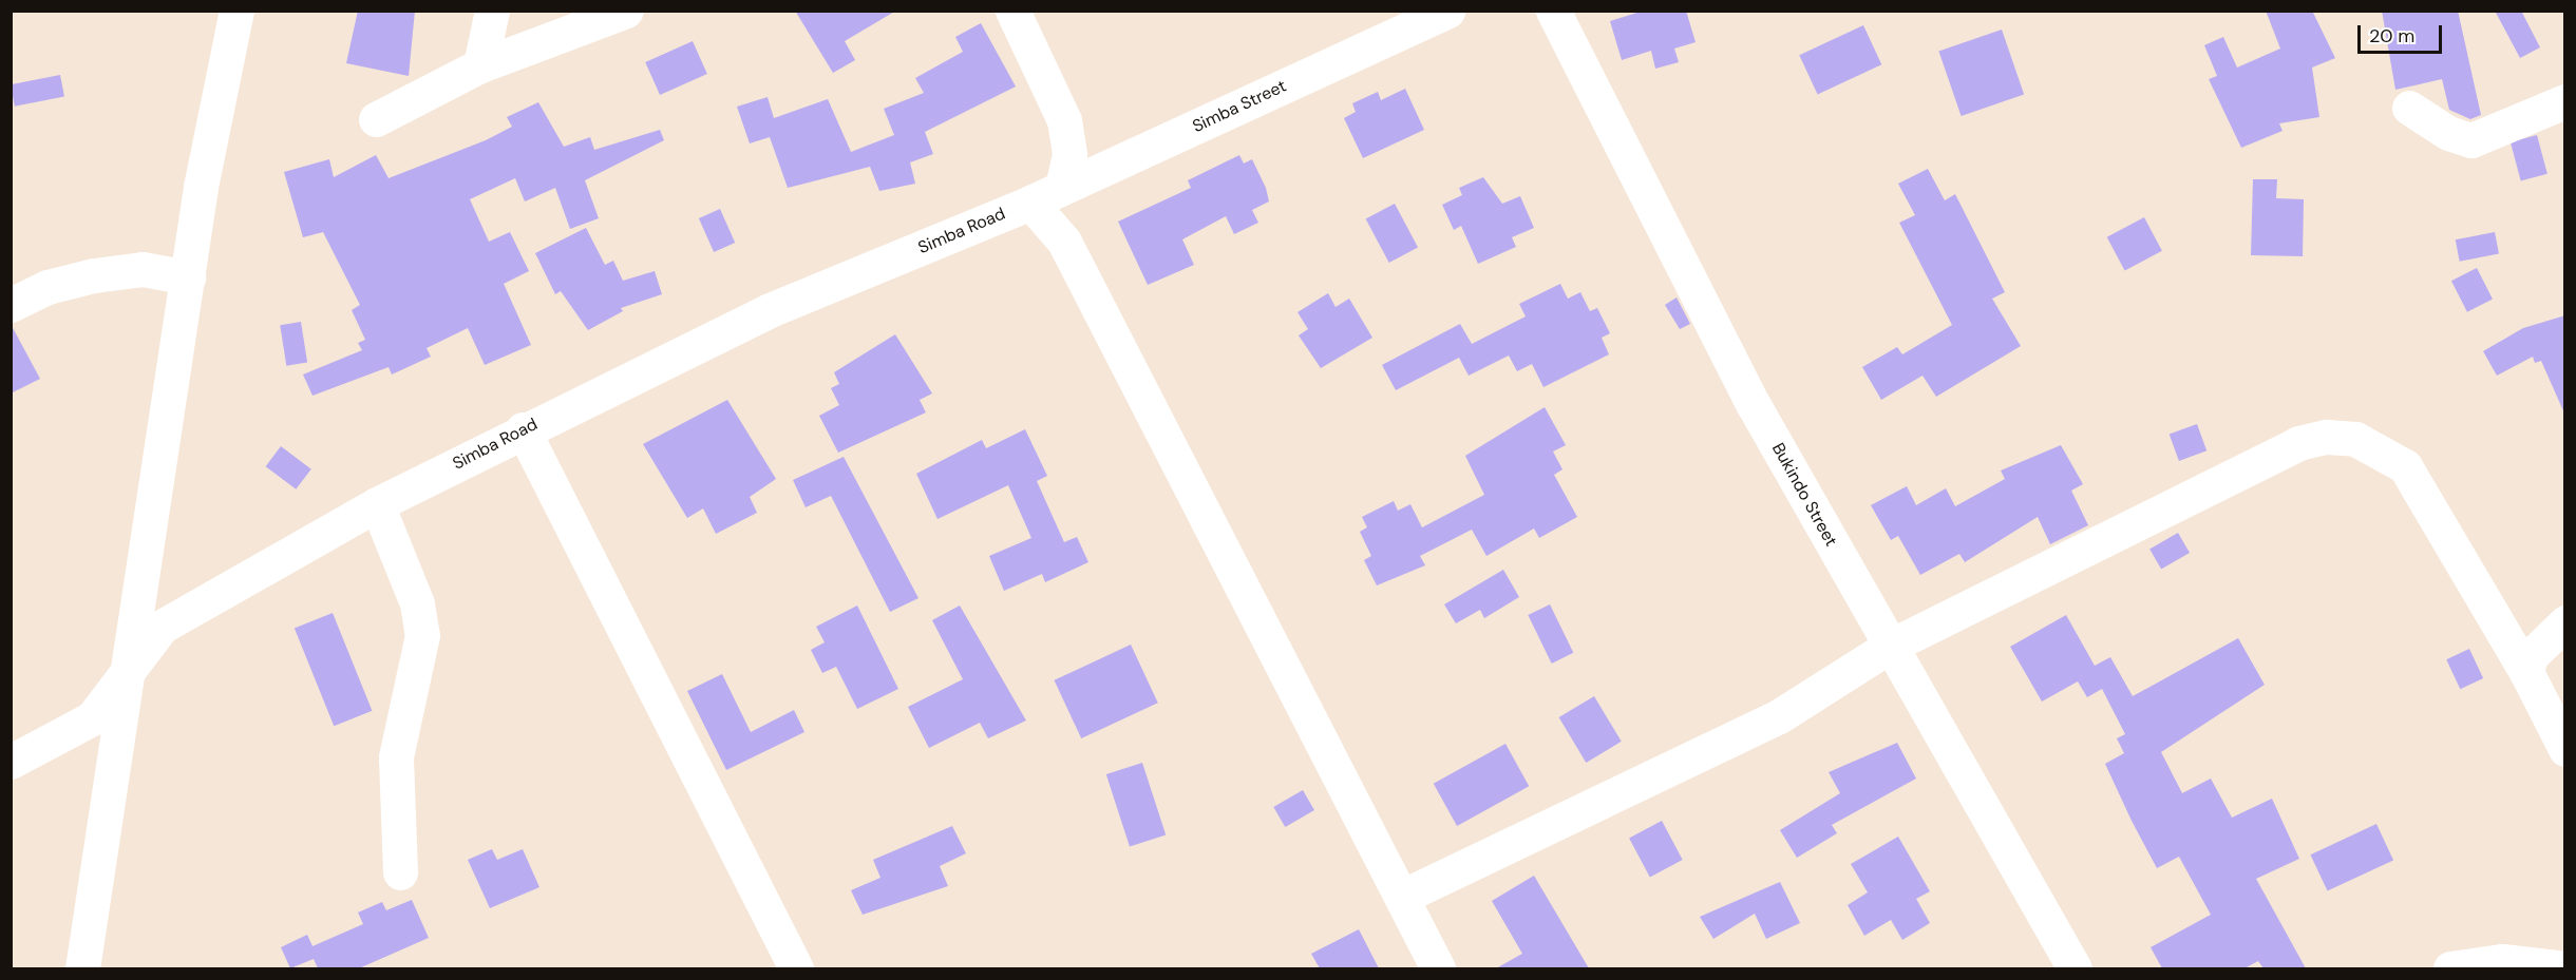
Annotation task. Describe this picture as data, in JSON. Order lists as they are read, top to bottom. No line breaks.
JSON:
{"streets":{"street":["Simba Street","Simba Road","Bukindo Street"]},"crossings":[["Simba Street","Simba Road"]],"scale_bar":"20 m"}
